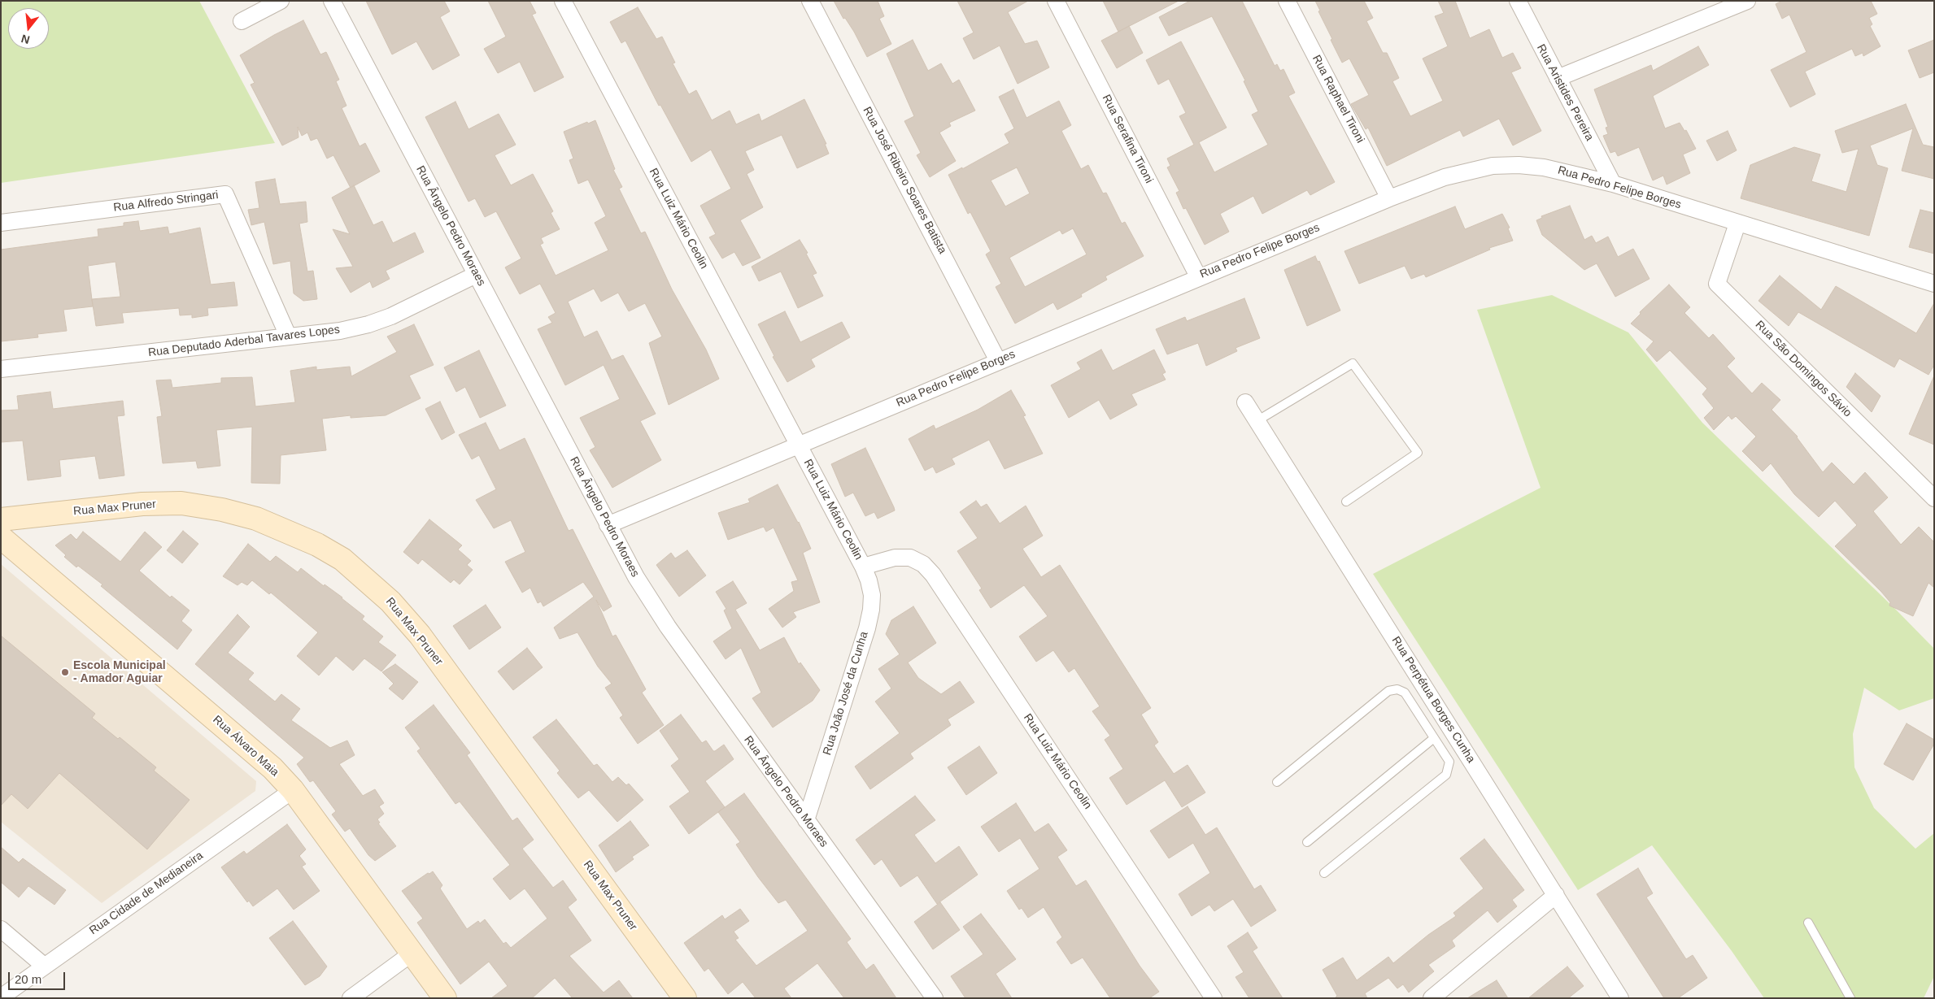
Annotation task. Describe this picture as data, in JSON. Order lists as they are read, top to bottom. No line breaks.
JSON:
{"streets":{"street":["Rua Aristides Pereira","Rua Raphael Tironi","Rua Serafina Tironi","Rua José Ribeiro Soares Batista","Rua Pedro Felipe Borges","Rua Alfredo Stringari","Rua Luiz Mário Ceolin","Rua Ângelo Pedro Moraes","Rua Deputado Aderbal Tavares Lopes","Rua São Domingos Sávio","Rua Max Pruner","Rua João José da Cunha","Rua Perpétua Borges Cunha","Rua Álvaro Maia","Rua Cidade de Medianeira"]},"crossings":[["Rua Aristides Pereira","Rua Pedro Felipe Borges"],["Rua Raphael Tironi","Rua Pedro Felipe Borges"],["Rua Serafina Tironi","Rua Pedro Felipe Borges"],["Rua José Ribeiro Soares Batista","Rua Pedro Felipe Borges"],["Rua Pedro Felipe Borges","Rua Luiz Mário Ceolin"],["Rua Pedro Felipe Borges","Rua Ângelo Pedro Moraes"],["Rua Pedro Felipe Borges","Rua São Domingos Sávio"],["Rua Alfredo Stringari","Rua Deputado Aderbal Tavares Lopes"],["Rua Luiz Mário Ceolin","Rua João José da Cunha"],["Rua Ângelo Pedro Moraes","Rua Deputado Aderbal Tavares Lopes"],["Rua Ângelo Pedro Moraes","Rua João José da Cunha"],["Rua Álvaro Maia","Rua Cidade de Medianeira"]],"places":["Escola Municipal - Amador Aguiar"],"scale_bar":"20 m","north":"bottom"}
